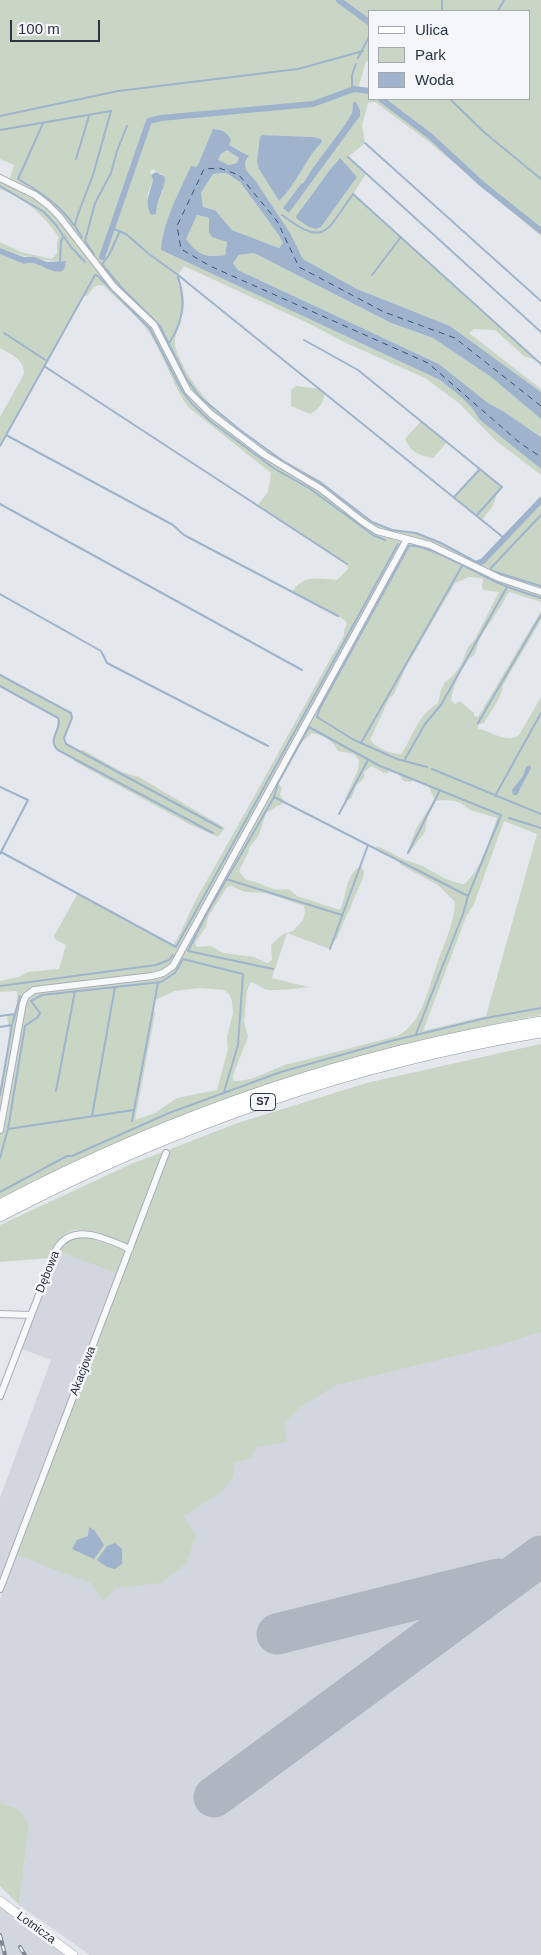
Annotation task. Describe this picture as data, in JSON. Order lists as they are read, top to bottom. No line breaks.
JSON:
{"streets":{"highway":["S7"],"street":["Dębowa","Akacjowa","Lotnicza"]},"crossings":[["Dębowa","Akacjowa"]],"legend":["Ulica","Park","Woda"],"scale_bar":"100 m"}
